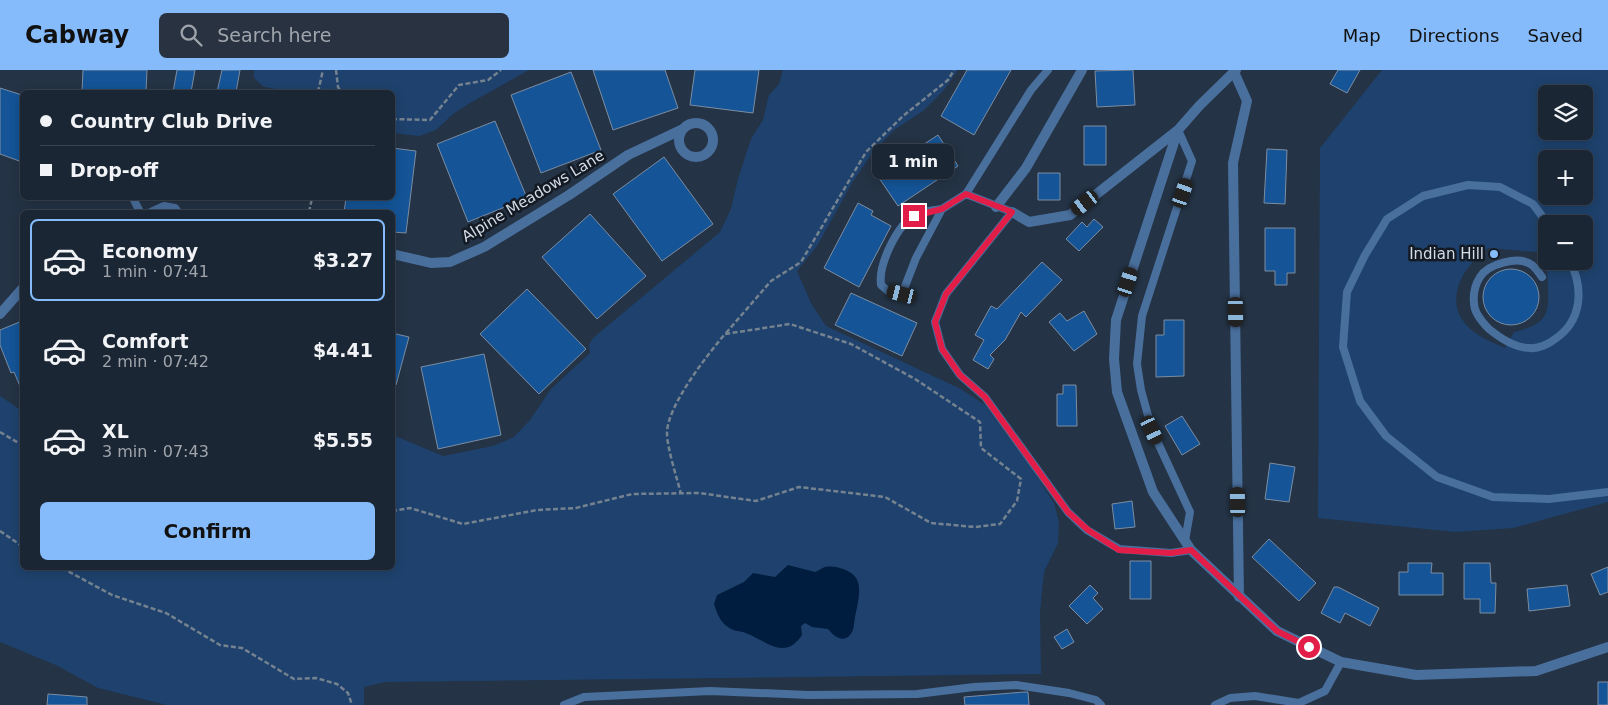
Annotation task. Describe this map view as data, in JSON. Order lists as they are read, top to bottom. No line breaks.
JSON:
{"streets":{"street":["Alpine Meadows Lane"]},"places":["Indian Hill"],"page":{"header":"Cabway","search":"Search here","nav":["Map","Directions","Saved"],"map_buttons":["+","−"],"banner":["Country Club Drive","Drop-off"],"bubble":"1 min","list":[{"name":"Economy","note":"1 min · 07:41","value":"$3.27"},{"name":"Comfort","note":"2 min · 07:42","value":"$4.41"},{"name":"XL","note":"3 min · 07:43","value":"$5.55"}],"buttons":"Confirm"}}
